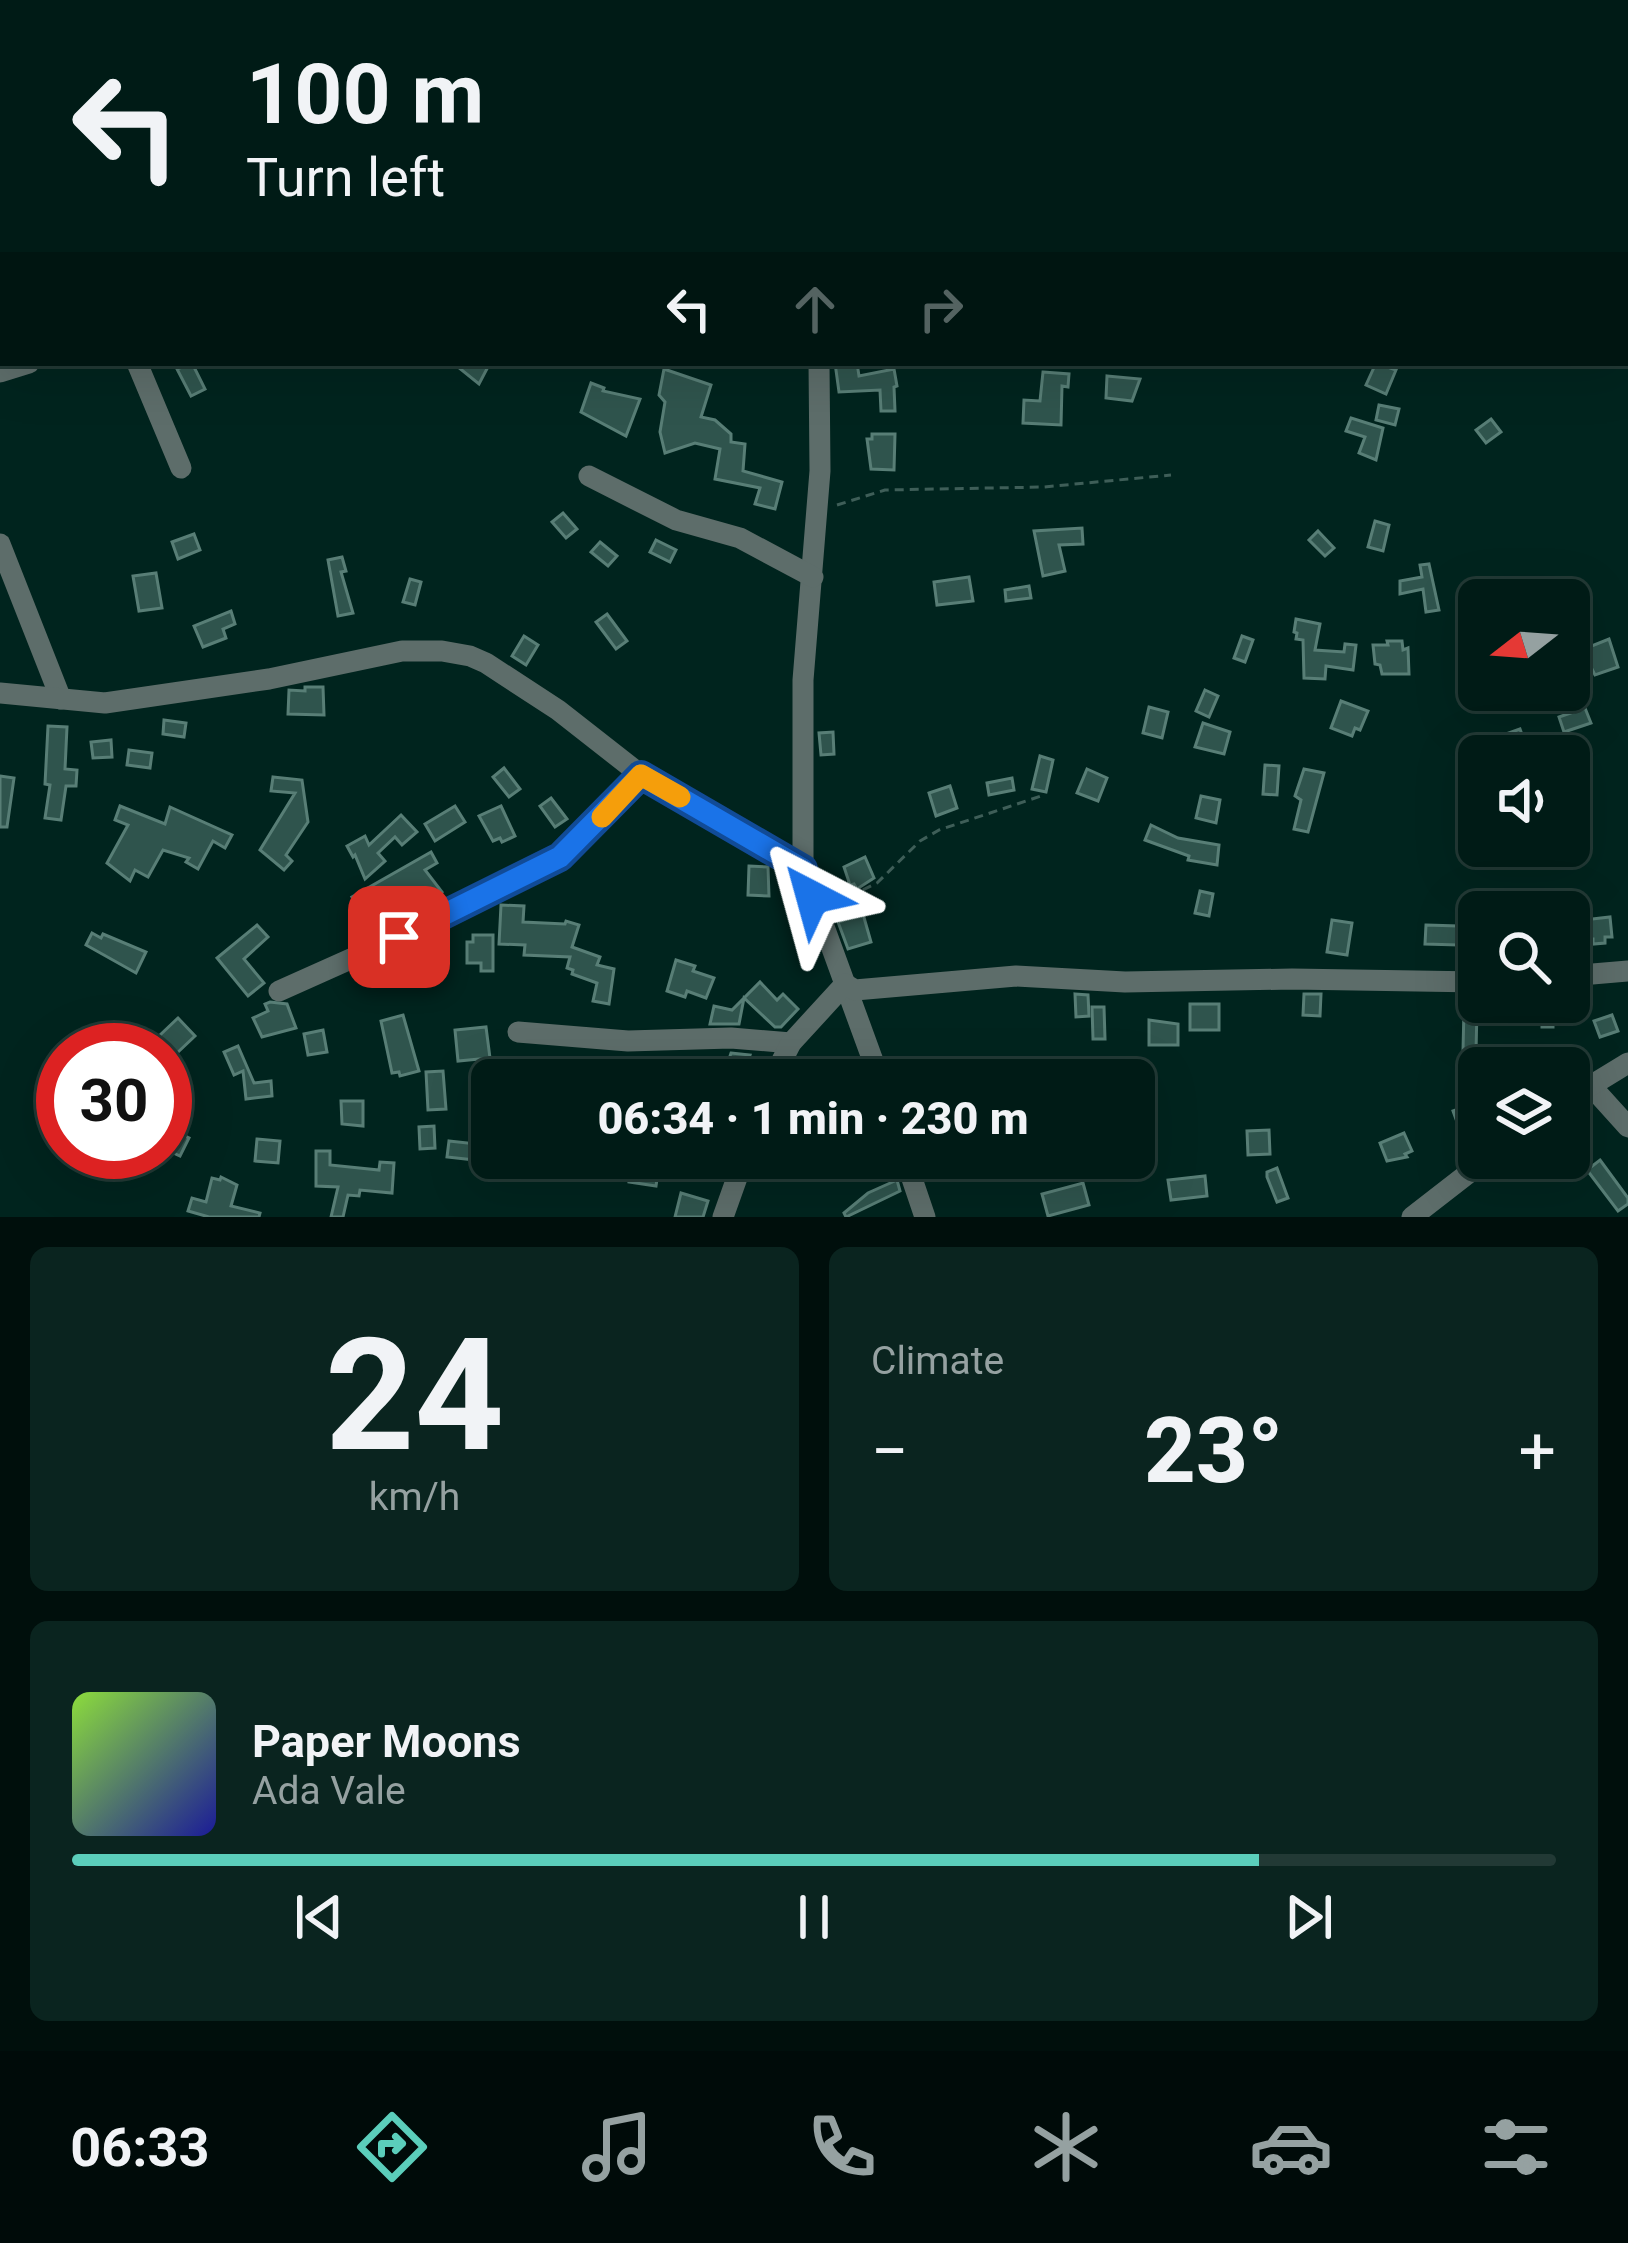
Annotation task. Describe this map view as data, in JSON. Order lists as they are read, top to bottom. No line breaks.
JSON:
{"north":"left","page":{"turn":["100 m","Turn left"],"limit":"30","trip":"06:34 · 1 min · 230 m","tile":[["24","km/h"],"Climate"],"heat":["−","23°","+"],"song":["Paper Moons","Ada Vale"],"tabs":"06:33"}}
